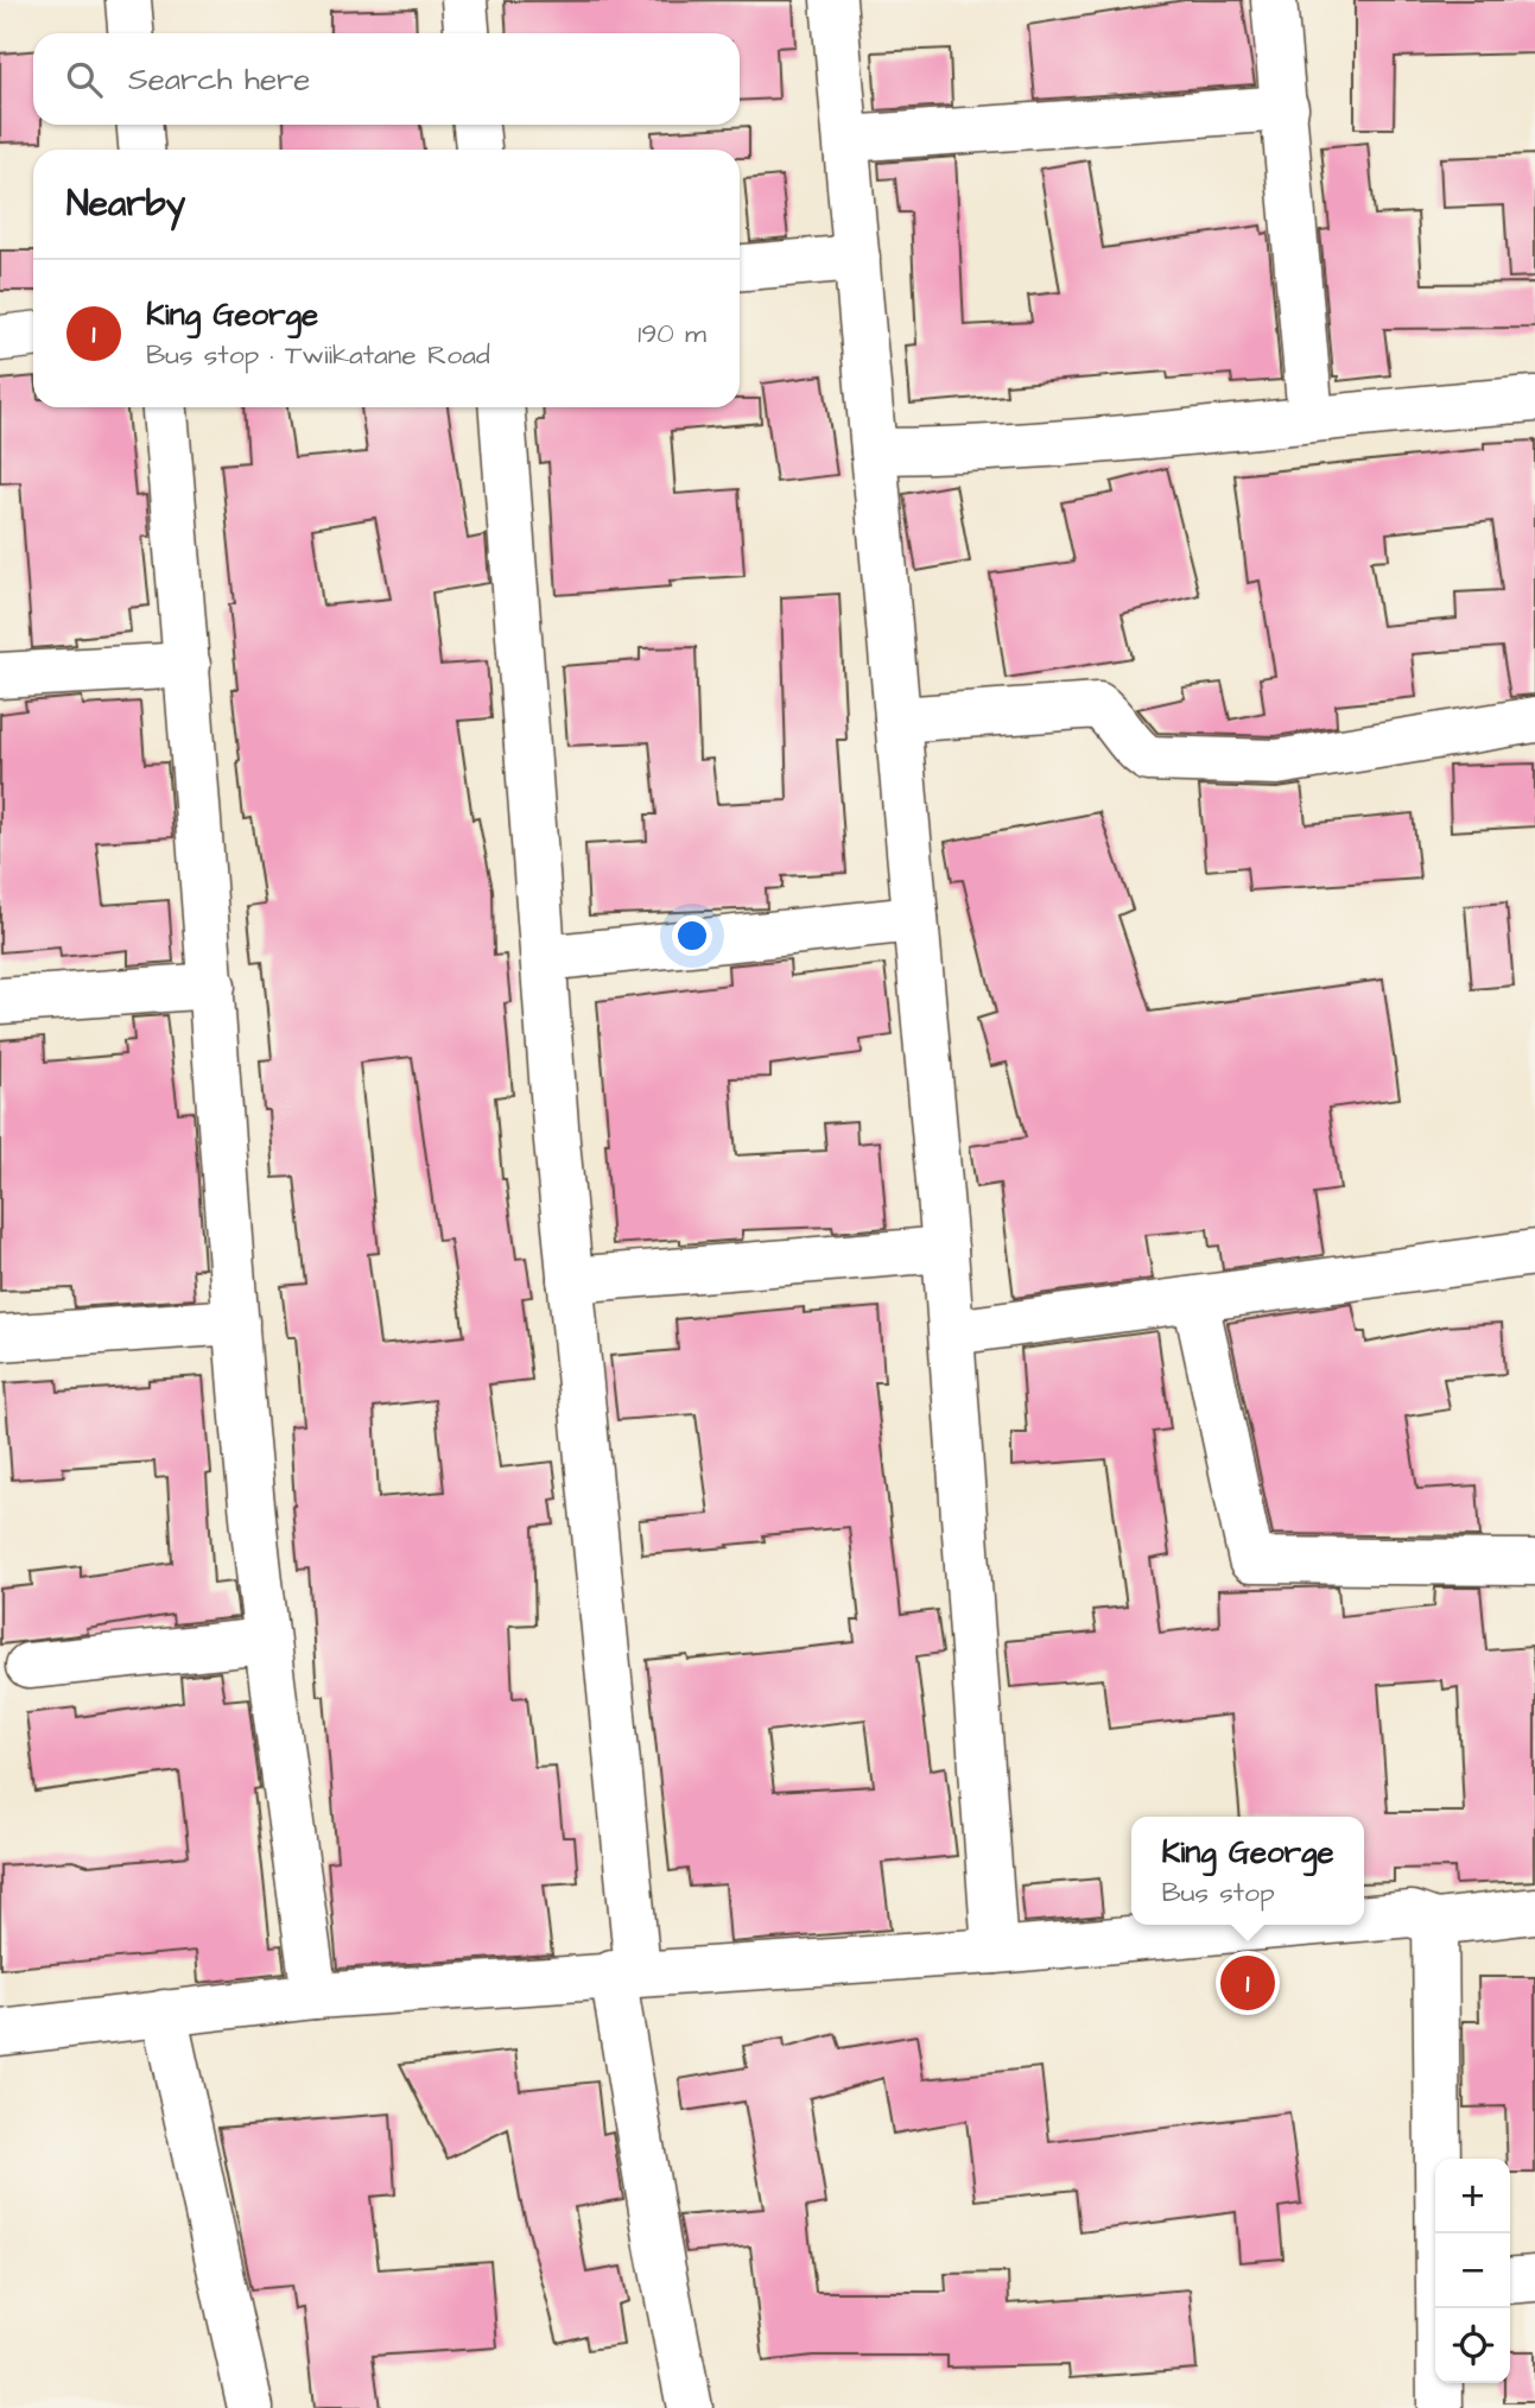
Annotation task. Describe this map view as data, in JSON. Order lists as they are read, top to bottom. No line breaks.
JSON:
{"page":{"search":"Search here","heading":"Nearby","list":[{"mark":"1","name":"King George","note":"Bus stop · Twiikatane Road","value":"190 m"}],"popup":["King George","Bus stop"],"pins":"1","map_buttons":["+","−"]}}
